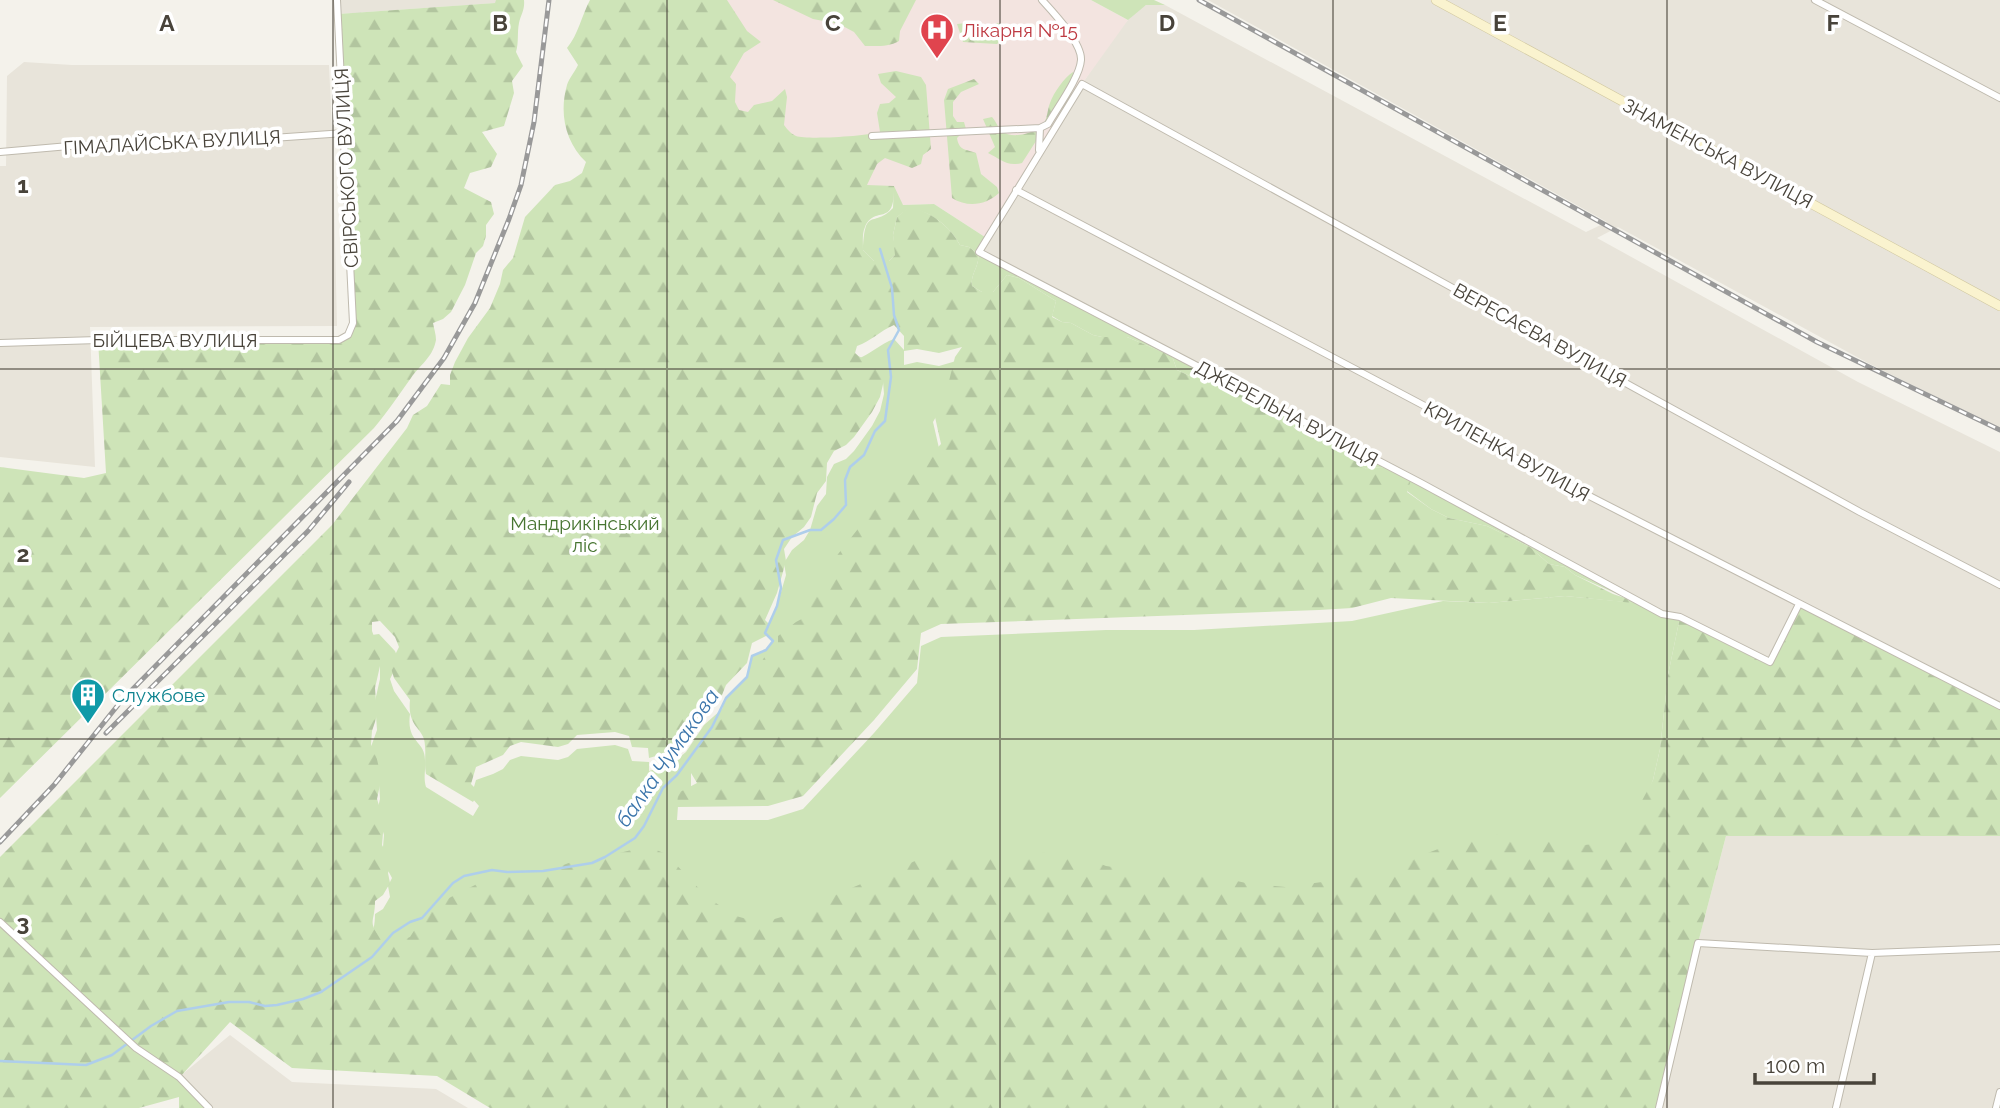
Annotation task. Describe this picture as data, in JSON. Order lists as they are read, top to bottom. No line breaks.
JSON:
{"streets":{"main road":["ЗНАМЕНСЬКА ВУЛИЦЯ"],"street":["ГІМАЛАЙСЬКА ВУЛИЦЯ","СВІРСЬКОГО ВУЛИЦЯ","ВЕРЕСАЄВА ВУЛИЦЯ","БІЙЦЕВА ВУЛИЦЯ","ДЖЕРЕЛЬНА ВУЛИЦЯ","КРИЛЕНКА ВУЛИЦЯ"]},"crossings":[["ГІМАЛАЙСЬКА ВУЛИЦЯ","СВІРСЬКОГО ВУЛИЦЯ"],["СВІРСЬКОГО ВУЛИЦЯ","БІЙЦЕВА ВУЛИЦЯ"],["ВЕРЕСАЄВА ВУЛИЦЯ","ДЖЕРЕЛЬНА ВУЛИЦЯ"],["ДЖЕРЕЛЬНА ВУЛИЦЯ","КРИЛЕНКА ВУЛИЦЯ"]],"water":["балка Чумакова"],"parks":["Мандрикінський ліс"],"places":{"hospital":["Лікарня №15"],"building":["Службове"]},"scale_bar":"100 m","grid":{"columns":["A","B","C","D","E","F"],"rows":["1","2","3"]}}
